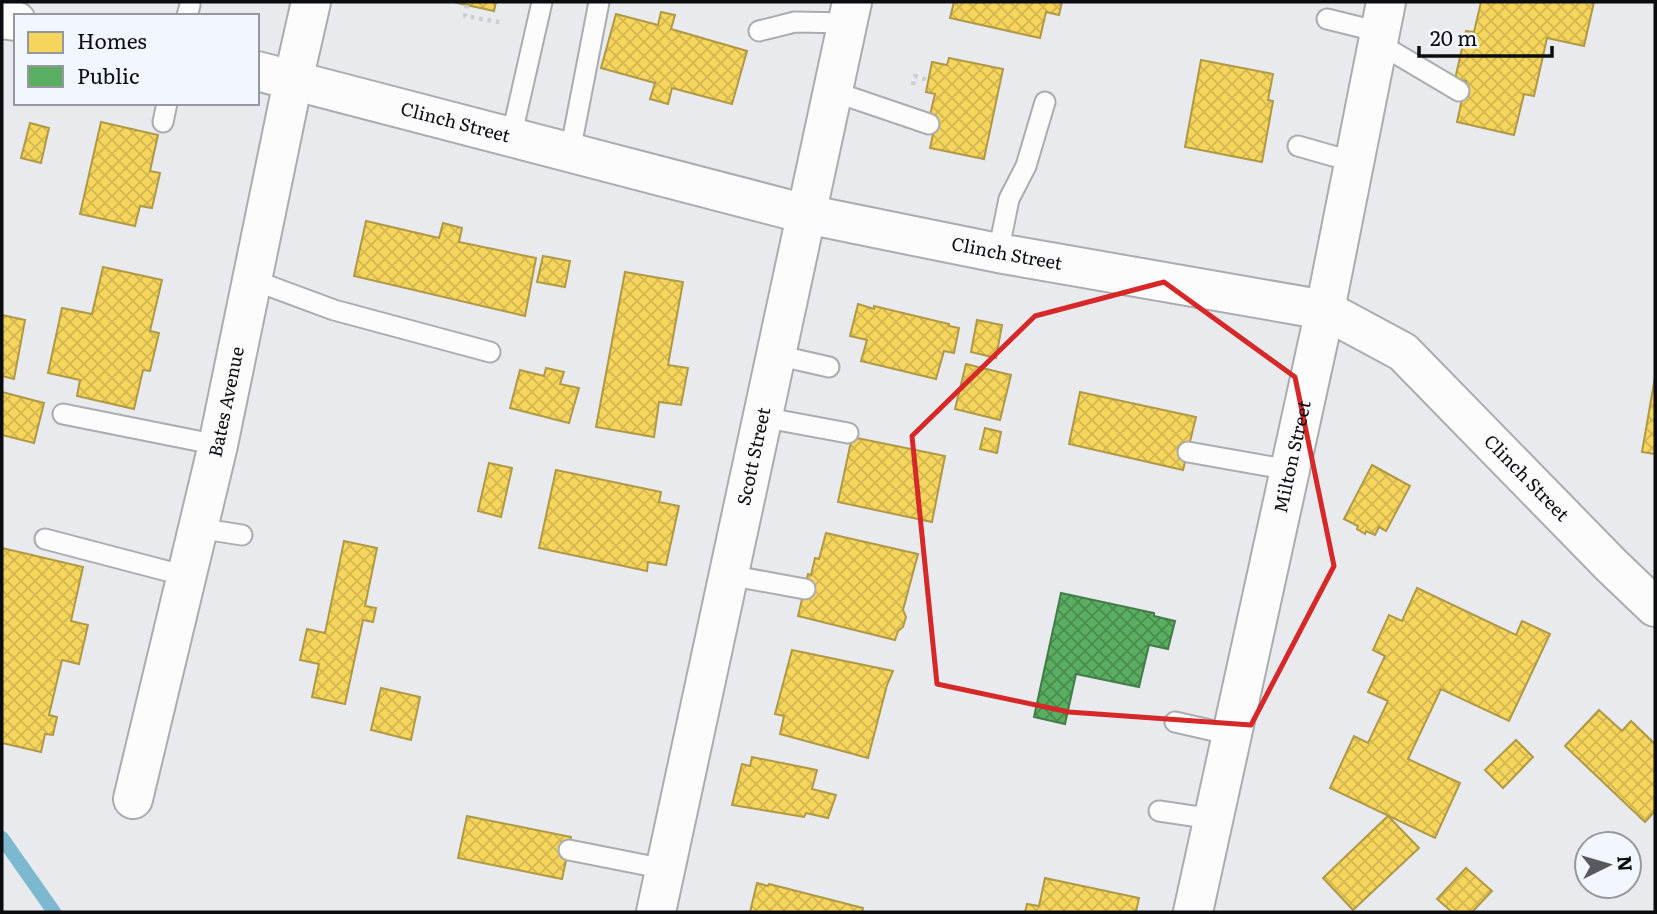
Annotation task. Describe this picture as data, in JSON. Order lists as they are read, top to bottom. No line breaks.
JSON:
{"streets":{"street":["Clinch Street","Bates Avenue","Scott Street","Milton Street"]},"crossings":[["Clinch Street","Bates Avenue"],["Clinch Street","Scott Street"],["Clinch Street","Milton Street"]],"legend":["Homes","Public"],"scale_bar":"20 m","north":"right"}
